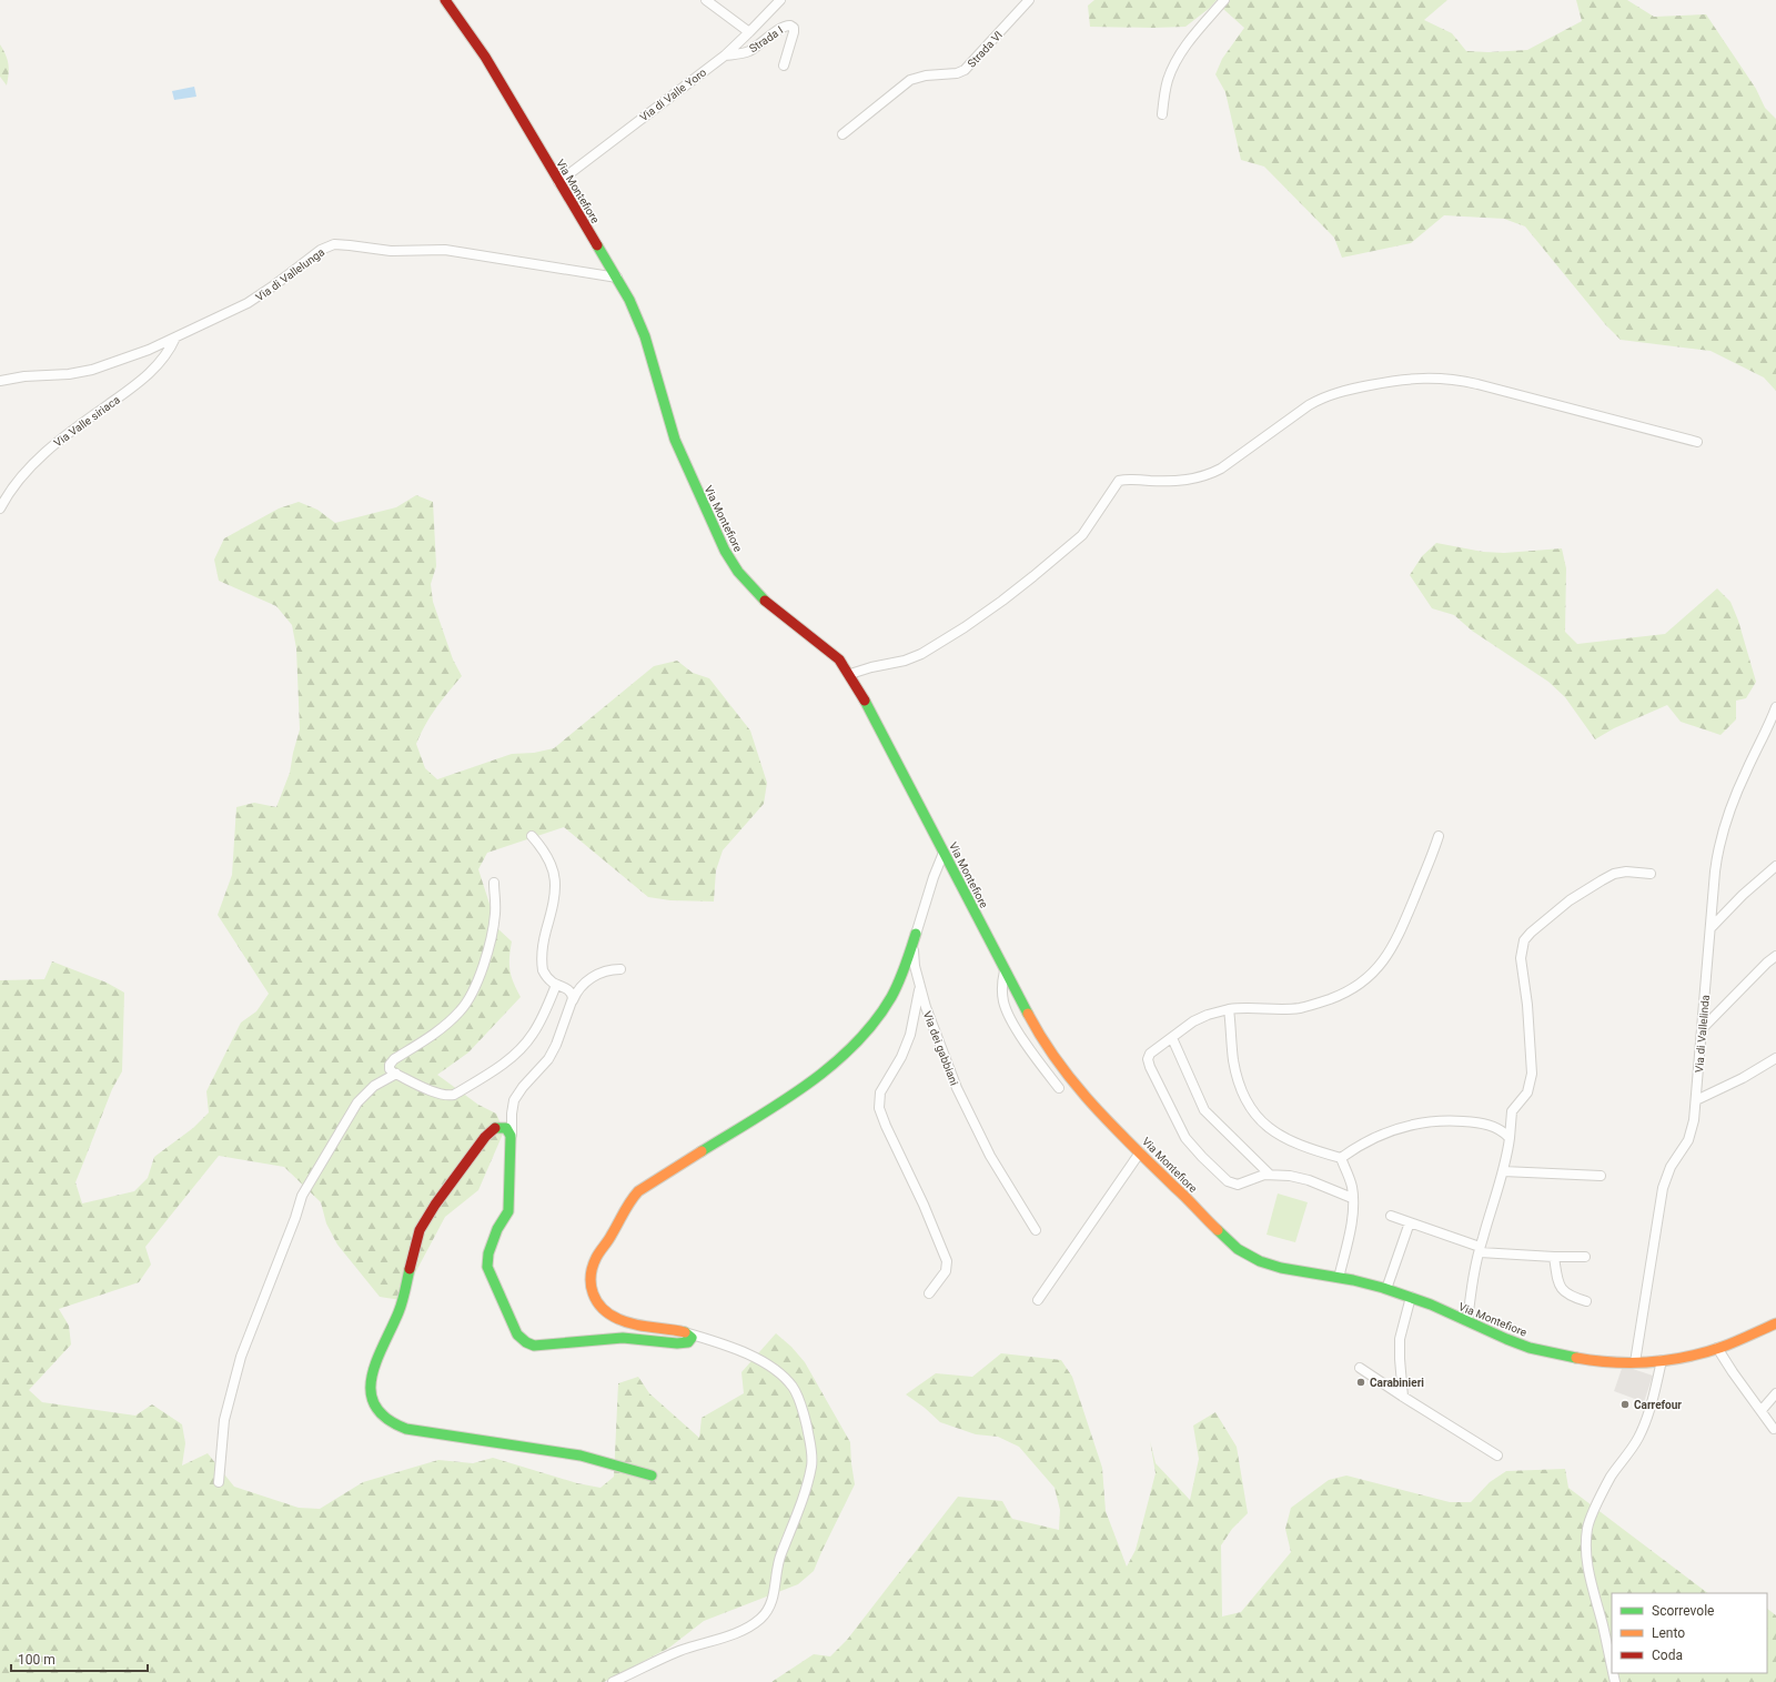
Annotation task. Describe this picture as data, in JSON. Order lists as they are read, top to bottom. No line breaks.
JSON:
{"streets":{"main road":["Via Montefiore"],"street":["Strada I","Strada VI","Via di Valle Yoro","Via di Vallelunga","Via Valle siriaca","Via di Vallelinda","Via dei gabbiani"]},"crossings":[["Strada I","Via di Valle Yoro"],["Via di Valle Yoro","Via Montefiore"],["Via Montefiore","Via di Vallelunga"],["Via Montefiore","Via di Vallelinda"],["Via Montefiore","Via dei gabbiani"],["Via di Vallelunga","Via Valle siriaca"]],"places":["Carabinieri","Carrefour"],"legend":["Scorrevole","Lento","Coda"],"scale_bar":"100 m"}
